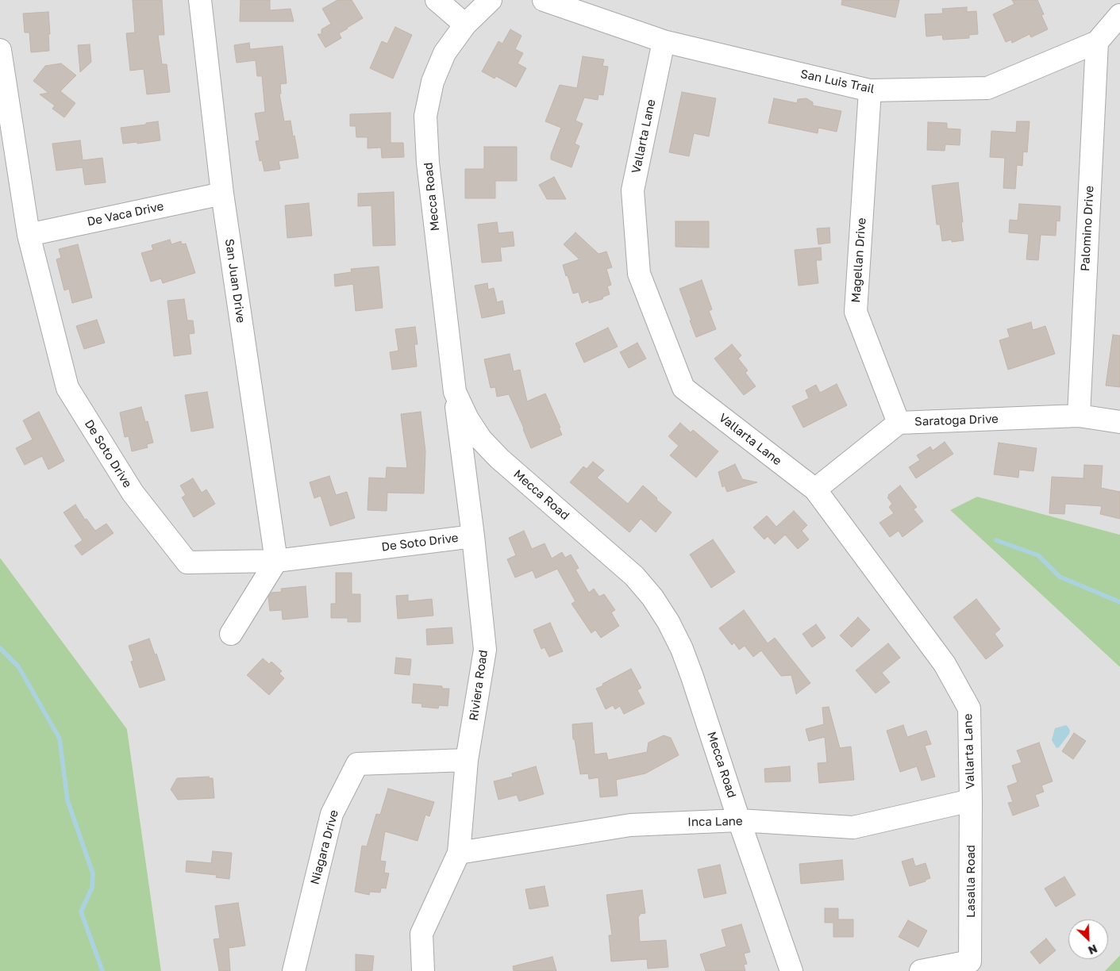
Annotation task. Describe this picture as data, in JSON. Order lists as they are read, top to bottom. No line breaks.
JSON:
{"streets":{"street":["San Luis Trail","Vallarta Lane","Mecca Road","De Vaca Drive","Palomino Drive","Magellan Drive","San Juan Drive","Saratoga Drive","De Soto Drive","Riviera Road","Inca Lane","Niagara Drive","Lasalla Road"]},"crossings":[["San Luis Trail","Vallarta Lane"],["San Luis Trail","Palomino Drive"],["San Luis Trail","Magellan Drive"],["Vallarta Lane","Saratoga Drive"],["Vallarta Lane","Inca Lane"],["Vallarta Lane","Lasalla Road"],["Mecca Road","Riviera Road"],["Mecca Road","Inca Lane"],["De Vaca Drive","San Juan Drive"],["De Vaca Drive","De Soto Drive"],["Palomino Drive","Saratoga Drive"],["Magellan Drive","Saratoga Drive"],["San Juan Drive","De Soto Drive"],["De Soto Drive","Riviera Road"],["Riviera Road","Inca Lane"],["Riviera Road","Niagara Drive"],["Inca Lane","Lasalla Road"]],"north":"bottom right"}
